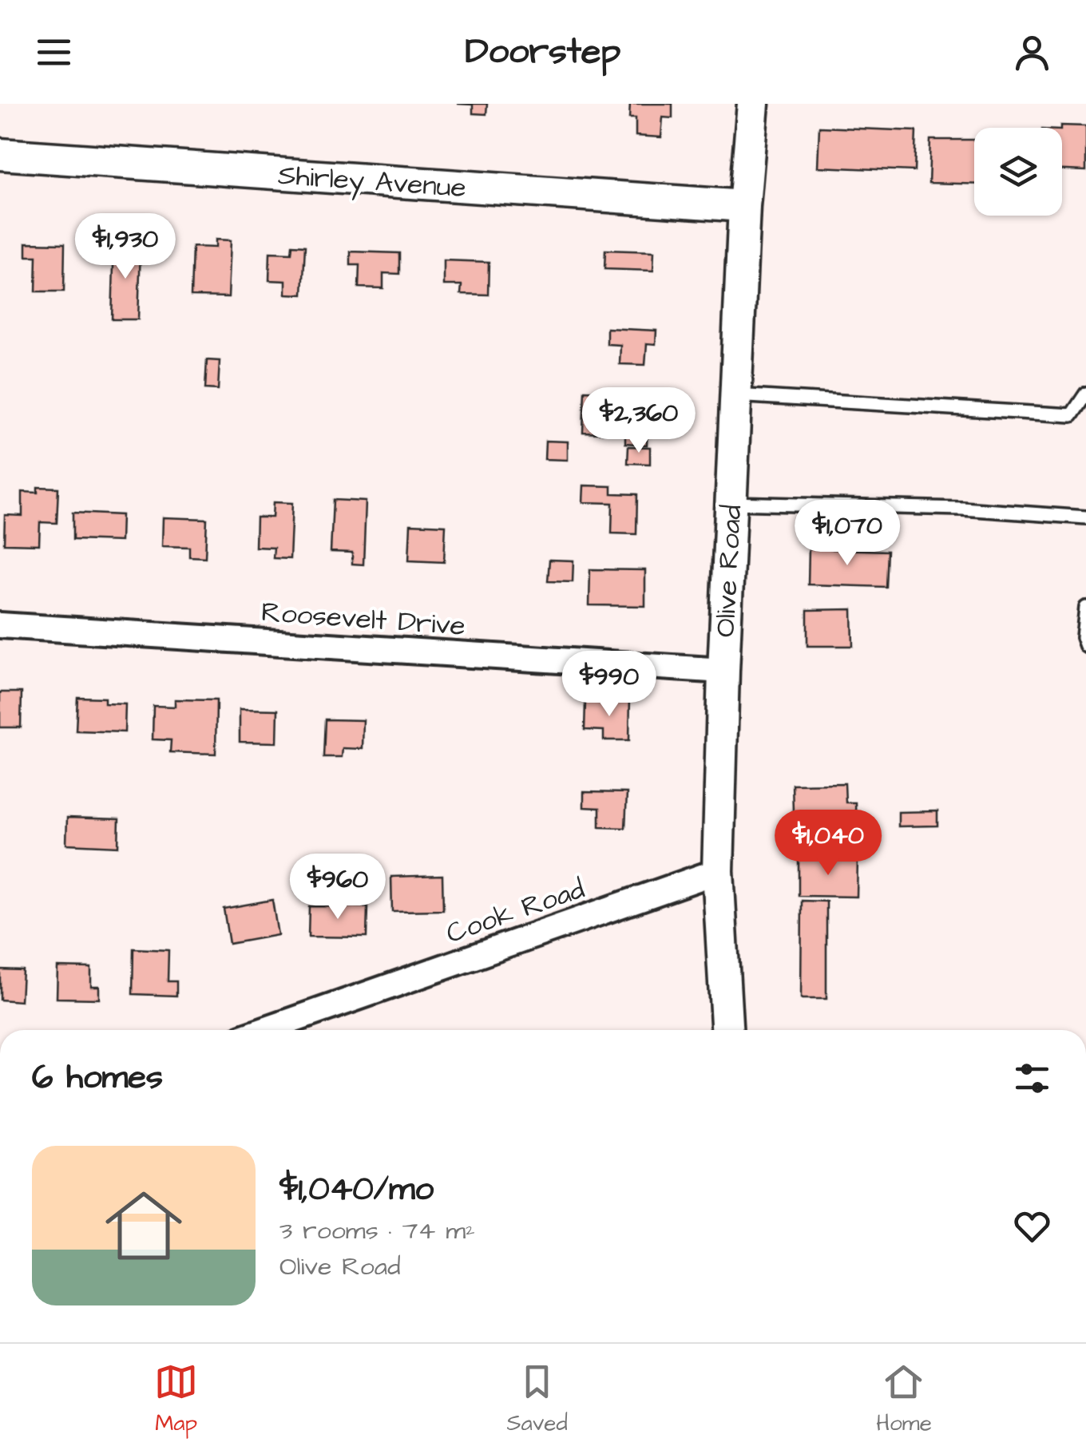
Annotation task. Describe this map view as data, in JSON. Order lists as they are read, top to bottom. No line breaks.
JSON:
{"streets":{"street":["Shirley Avenue","Olive Road","Roosevelt Drive","Cook Road"]},"crossings":[["Shirley Avenue","Olive Road"],["Olive Road","Roosevelt Drive"],["Olive Road","Cook Road"]],"page":{"header":"Doorstep","price":["$1,930","$2,360","$1,070","$990","$1,040","$960"],"heading":"6 homes","list":[{"name":"$1,040/mo","note":"3 rooms · 74 m² · Olive Road"}],"tabs":["Map","Saved","Home"]}}
